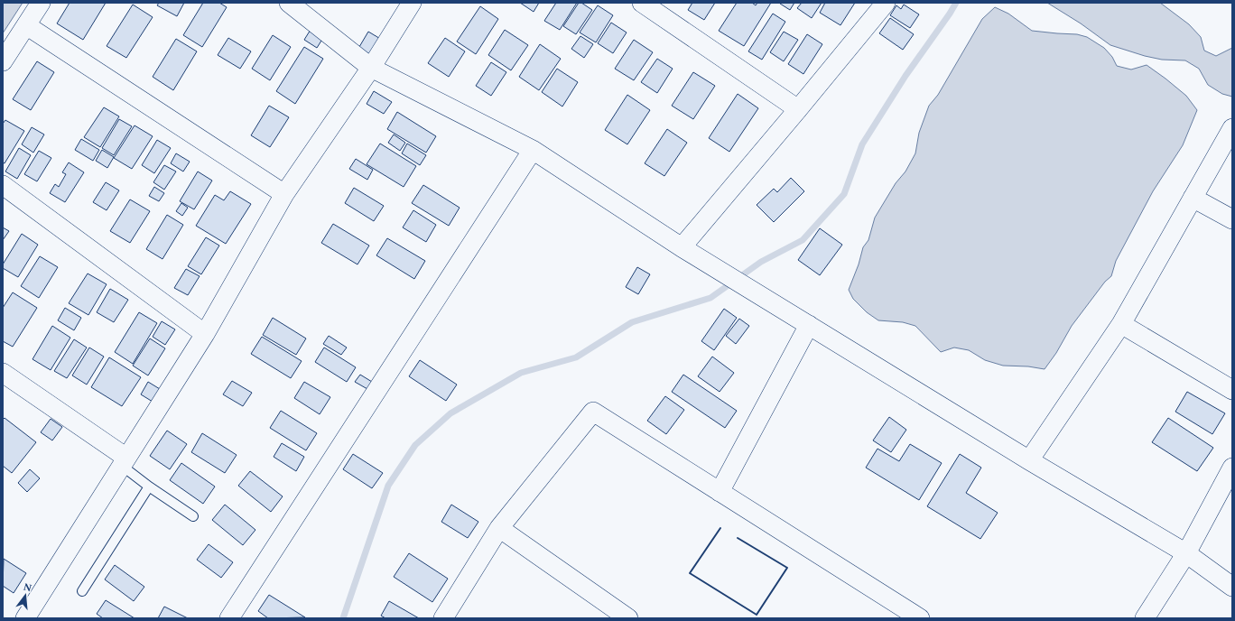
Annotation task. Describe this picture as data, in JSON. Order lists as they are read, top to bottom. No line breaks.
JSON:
{"north":"top"}
